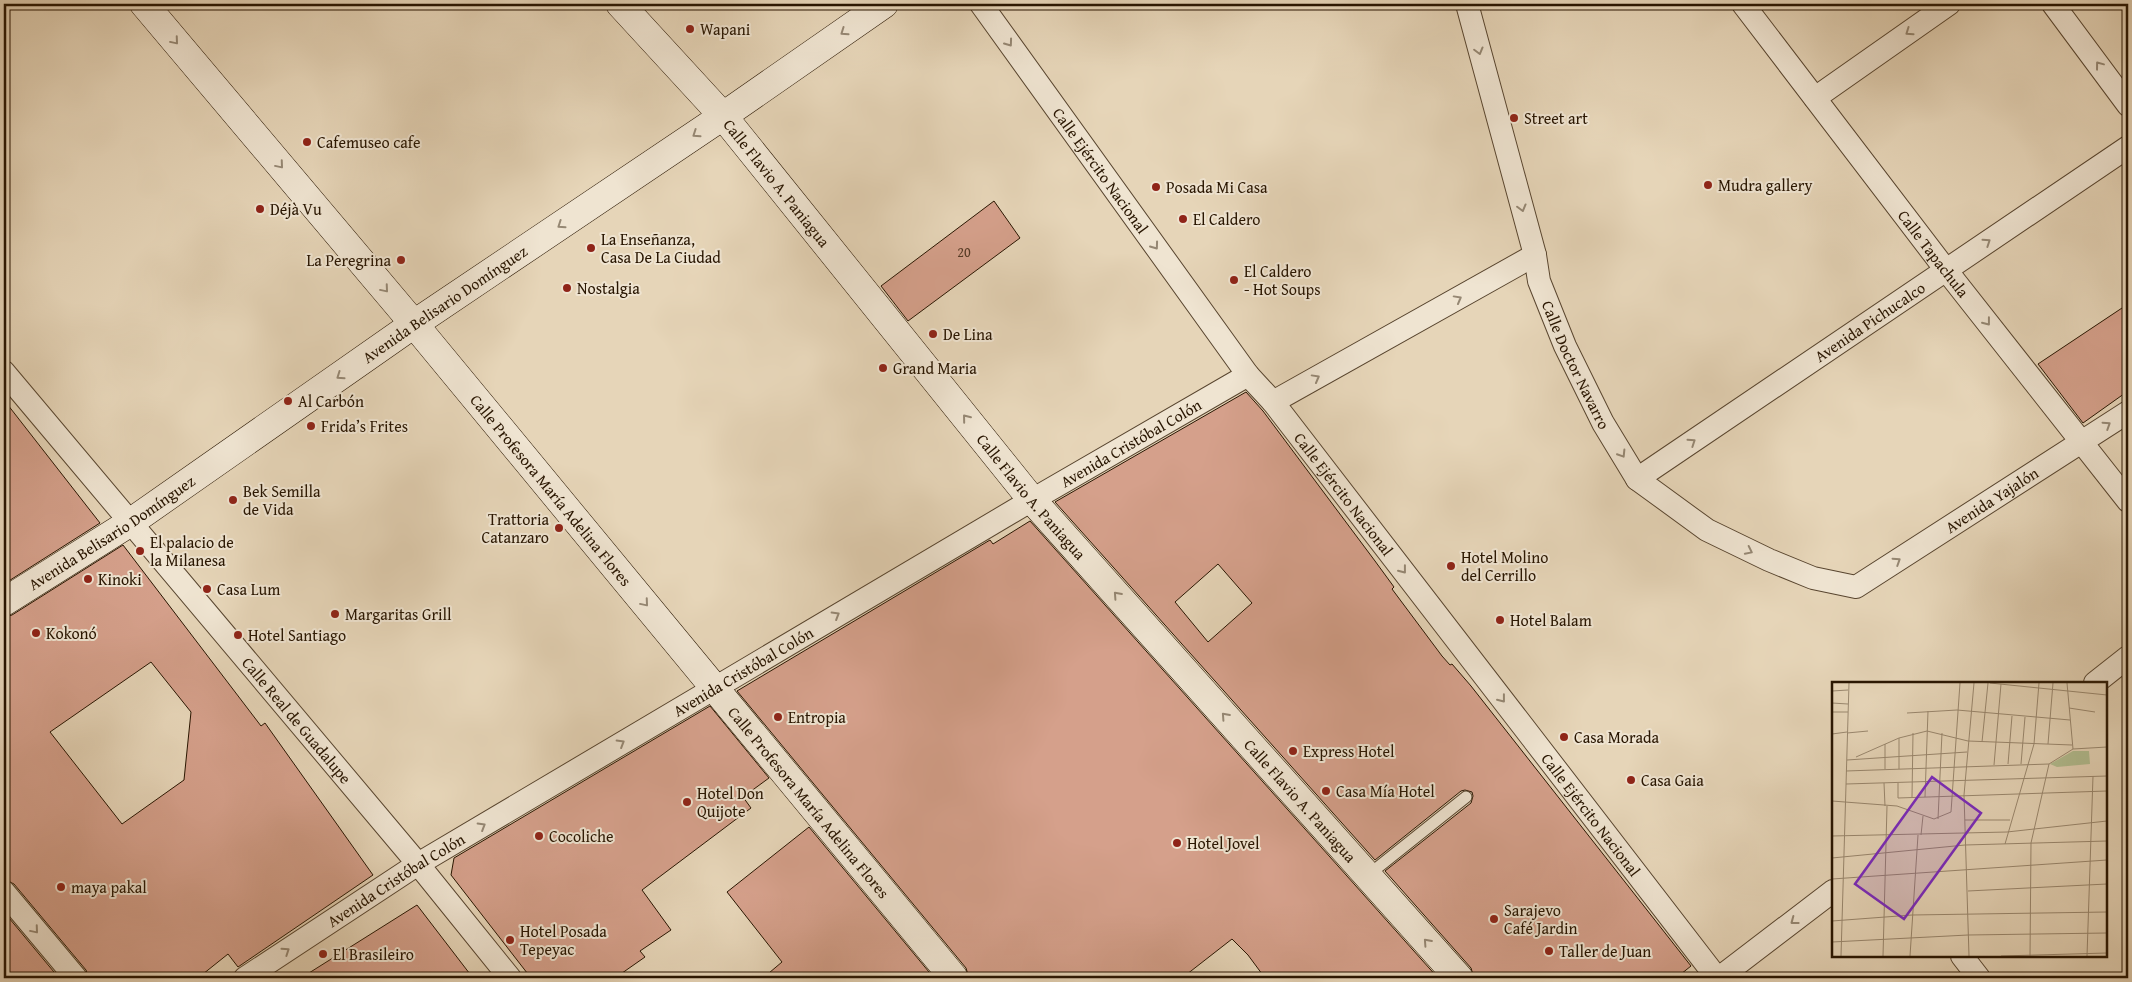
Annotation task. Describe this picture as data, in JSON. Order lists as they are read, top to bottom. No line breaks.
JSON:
{"streets":{"street":["Calle Ejército Nacional","Calle Flavio A. Paniagua","Calle Tapachula","Avenida Belisario Domínguez","Avenida Pichucalco","Calle Doctor Navarro","Avenida Cristóbal Colón","Calle Profesora María Adelina Flores","Avenida Yajalón","Calle Real de Guadalupe"]},"crossings":[["Calle Ejército Nacional","Avenida Cristóbal Colón"],["Calle Flavio A. Paniagua","Avenida Belisario Domínguez"],["Calle Flavio A. Paniagua","Avenida Cristóbal Colón"],["Calle Tapachula","Avenida Pichucalco"],["Calle Tapachula","Avenida Yajalón"],["Avenida Belisario Domínguez","Calle Profesora María Adelina Flores"],["Avenida Belisario Domínguez","Calle Real de Guadalupe"],["Avenida Pichucalco","Calle Doctor Navarro"],["Calle Doctor Navarro","Avenida Yajalón"],["Avenida Cristóbal Colón","Calle Profesora María Adelina Flores"],["Avenida Cristóbal Colón","Calle Real de Guadalupe"]],"one_way":["Calle Ejército Nacional","Calle Flavio A. Paniagua","Avenida Belisario Domínguez","Avenida Pichucalco","Calle Doctor Navarro","Avenida Cristóbal Colón","Calle Profesora María Adelina Flores","Avenida Yajalón"],"places":["Wapani","Street art","Cafemuseo cafe","Mudra gallery","Posada Mi Casa","Déjà Vu","El Caldero","La Enseñanza, Casa De La Ciudad","La Peregrina","El Caldero - Hot Soups","Nostalgia","De Lina","Grand Maria","Al Carbón","Frida’s Frites","Bek Semilla de Vida","Trattoria Catanzaro","El palacio de la Milanesa","Hotel Molino del Cerrillo","Kinoki","Casa Lum","Margaritas Grill","Hotel Balam","Kokonó","Hotel Santiago","Entropia","Casa Morada","Express Hotel","Casa Gaia","Casa Mía Hotel","Hotel Don Quijote","Cocoliche","Hotel Jovel","maya pakal","Sarajevo Café Jardin","Hotel Posada Tepeyac","Taller de Juan","El Brasileiro"],"house_numbers":["20"]}
